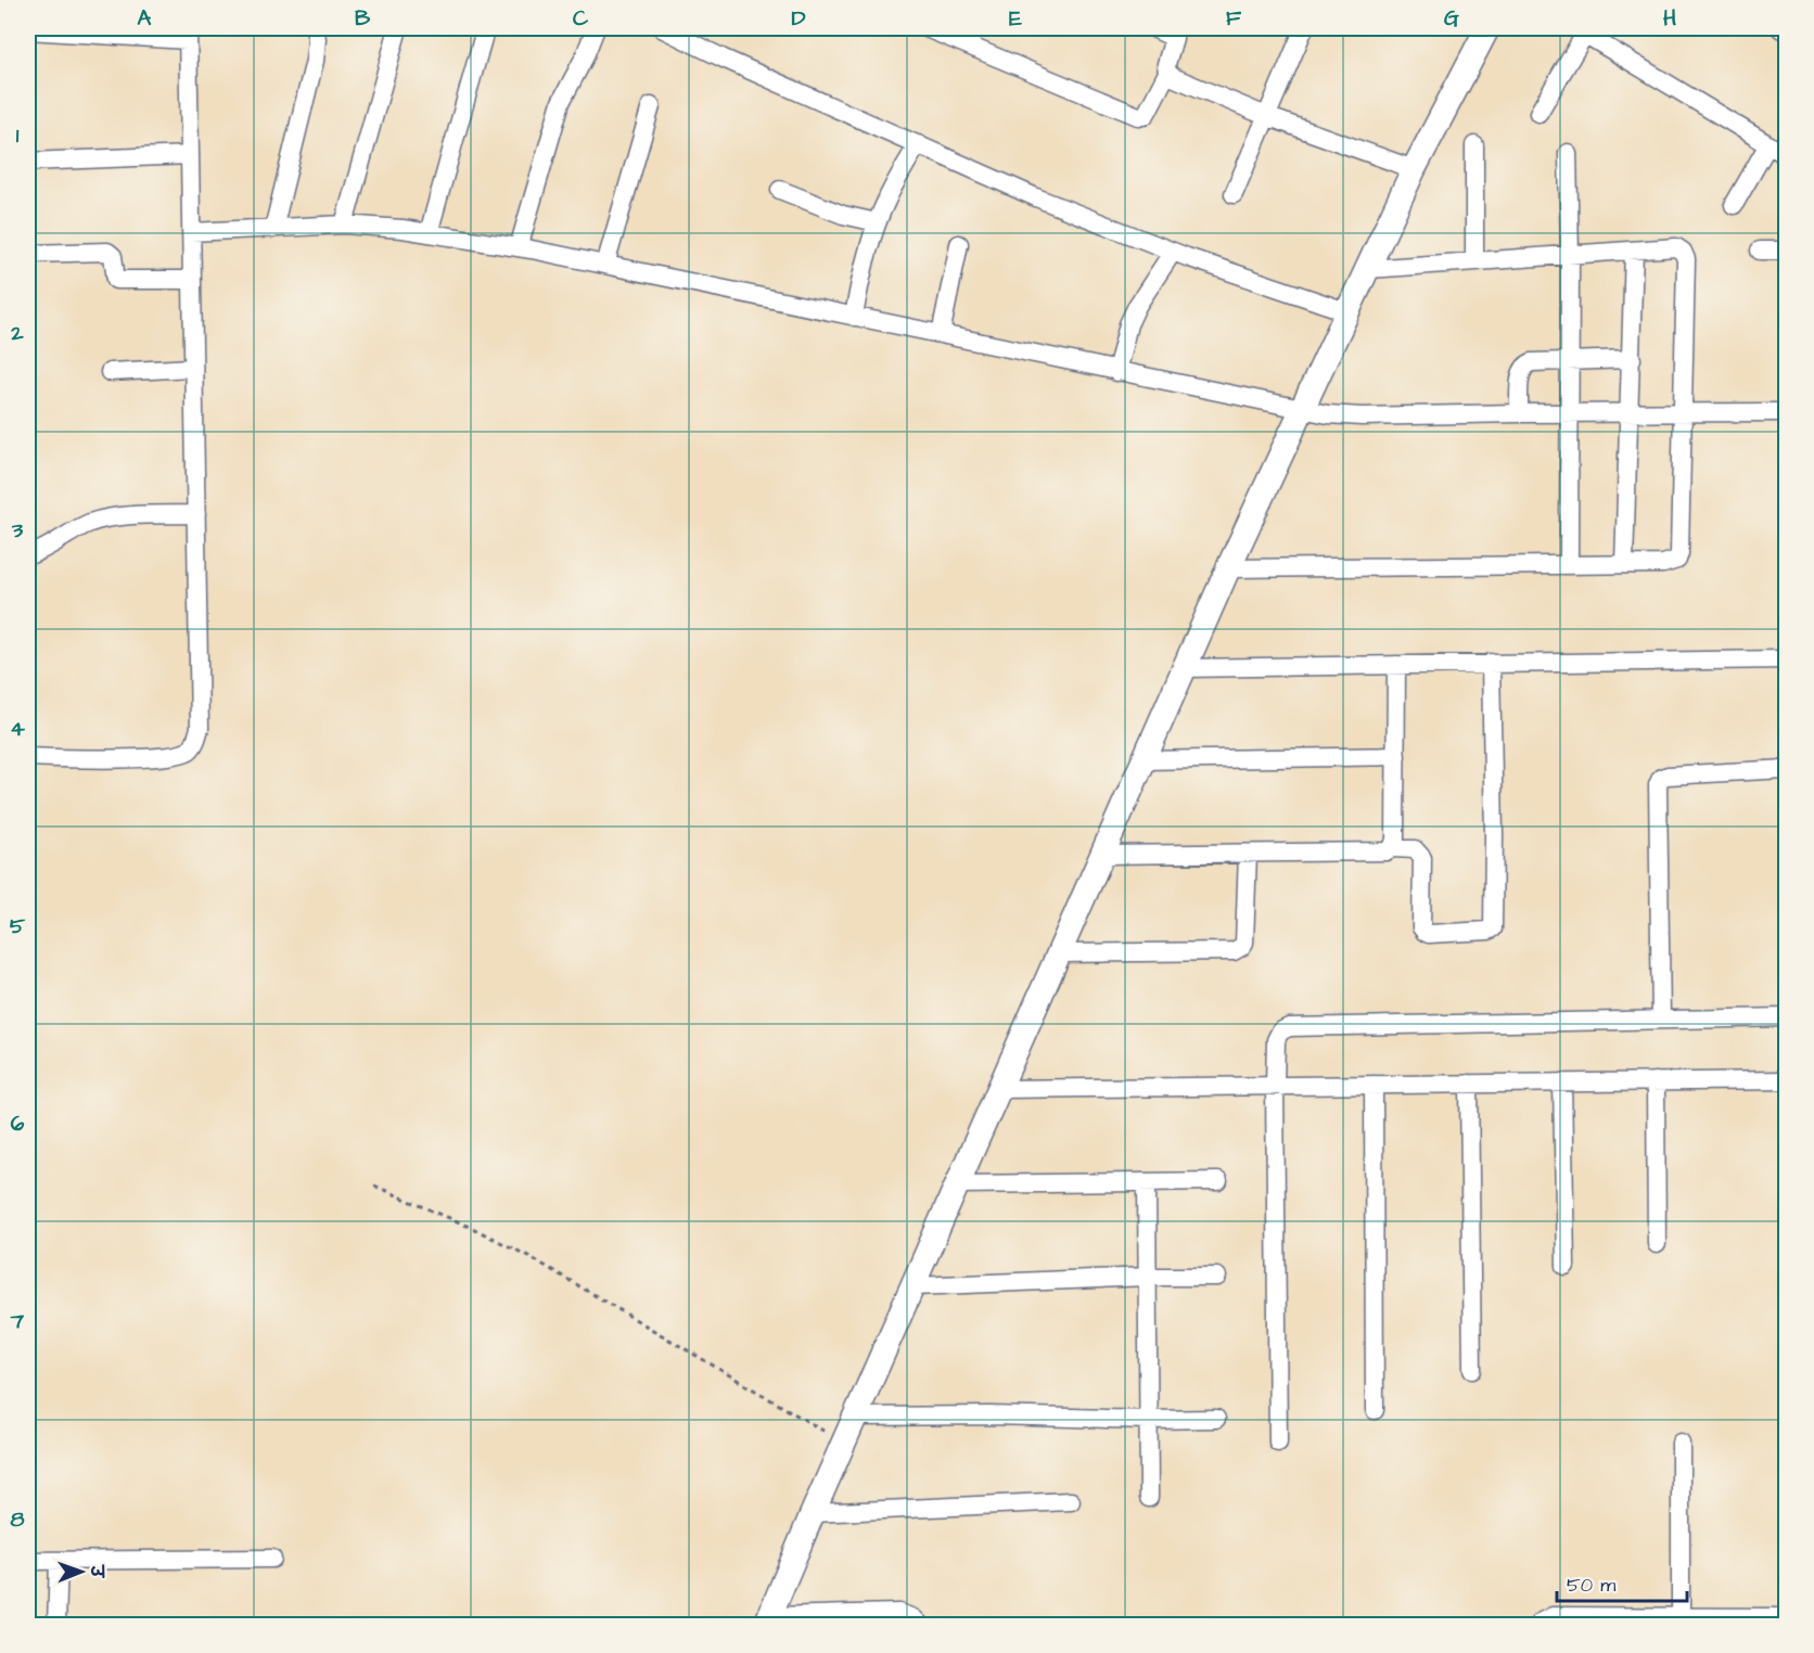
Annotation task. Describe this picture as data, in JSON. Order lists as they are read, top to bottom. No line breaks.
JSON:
{"scale_bar":"50 m","north":"right","grid":{"columns":["A","B","C","D","E","F","G","H"],"rows":["1","2","3","4","5","6","7","8"]}}
